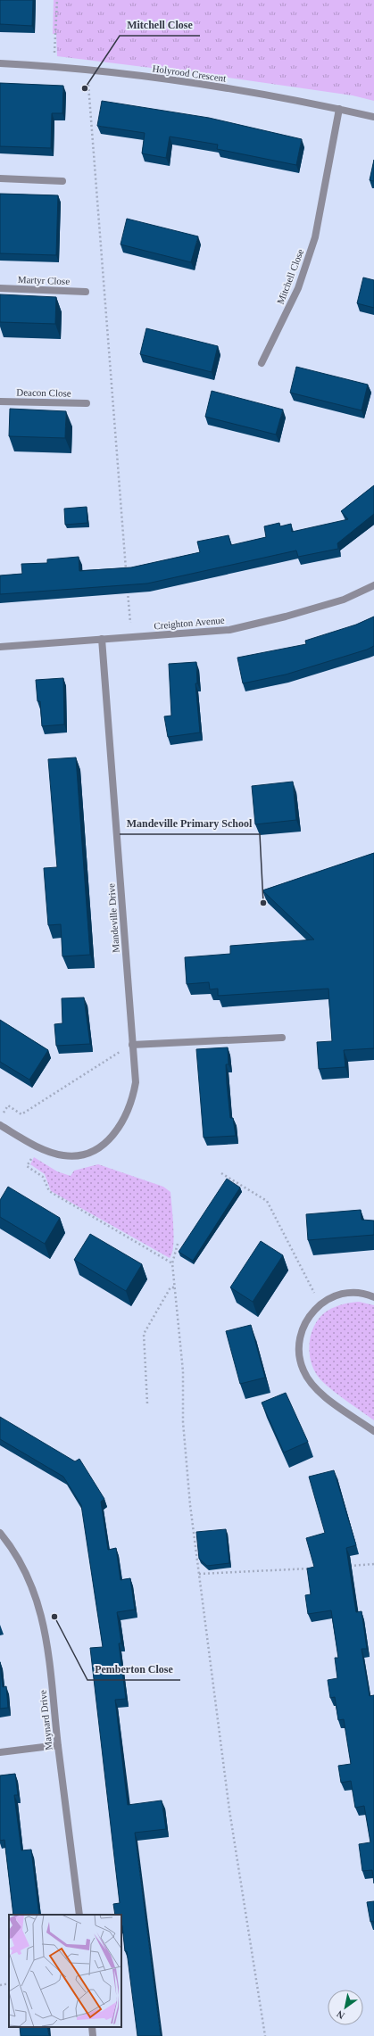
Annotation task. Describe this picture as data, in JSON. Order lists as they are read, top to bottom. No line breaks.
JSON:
{"streets":{"street":["Holyrood Crescent","Mitchell Close","Martyr Close","Deacon Close","Creighton Avenue","Mandeville Drive","Maynard Drive"]},"crossings":[["Holyrood Crescent","Mitchell Close"],["Creighton Avenue","Mandeville Drive"]],"places":["Mitchell Close","Mandeville Primary School","Pemberton Close"],"north":"bottom left"}
